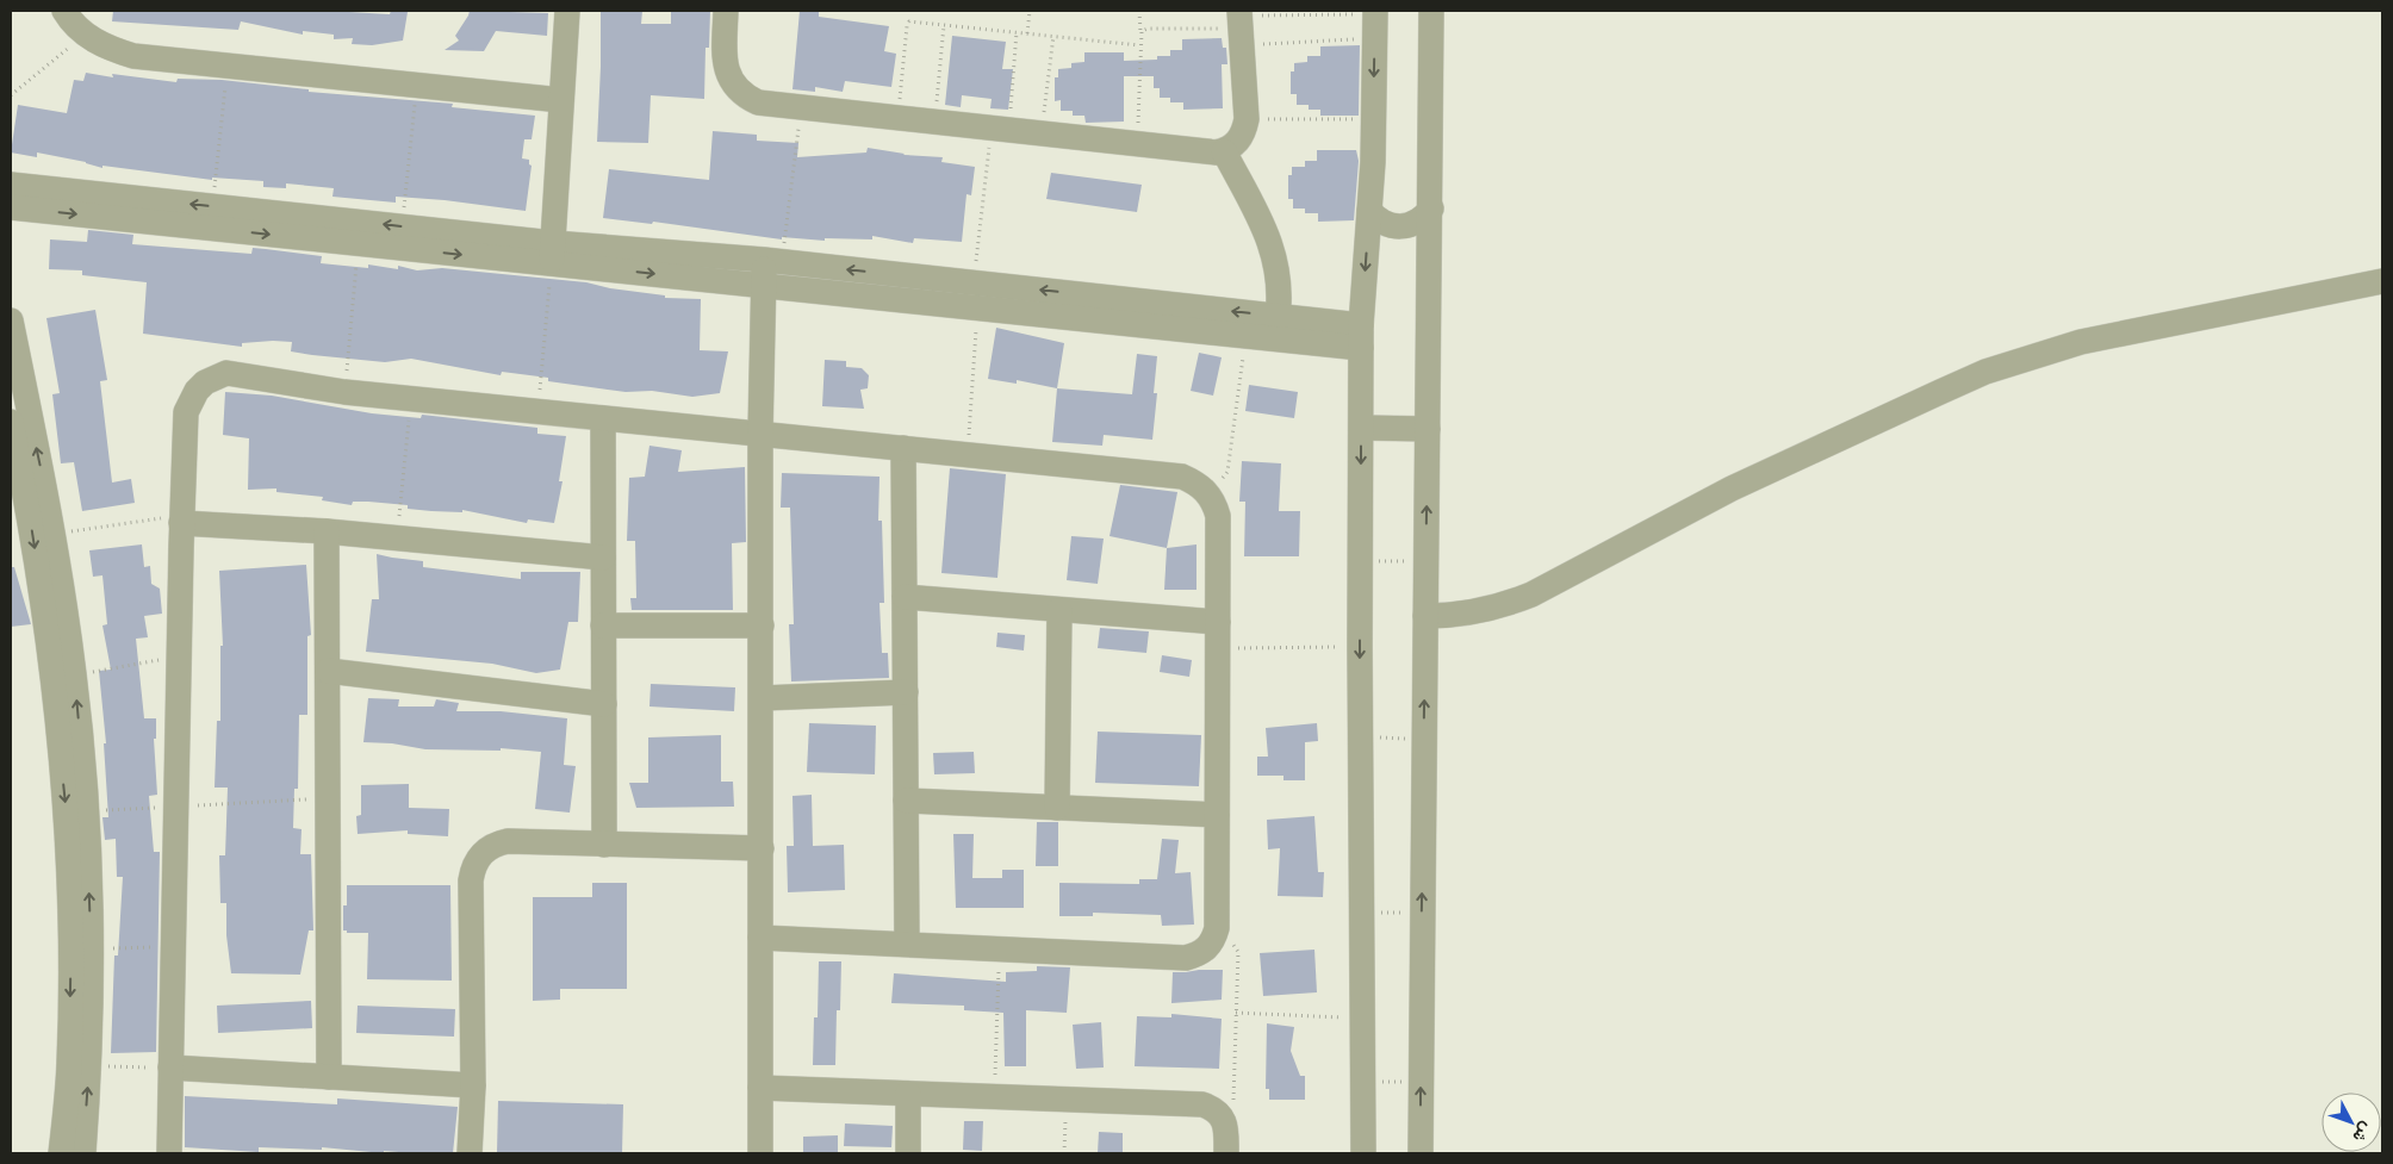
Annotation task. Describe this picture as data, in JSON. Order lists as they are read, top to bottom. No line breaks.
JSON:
{"north":"bottom right"}
